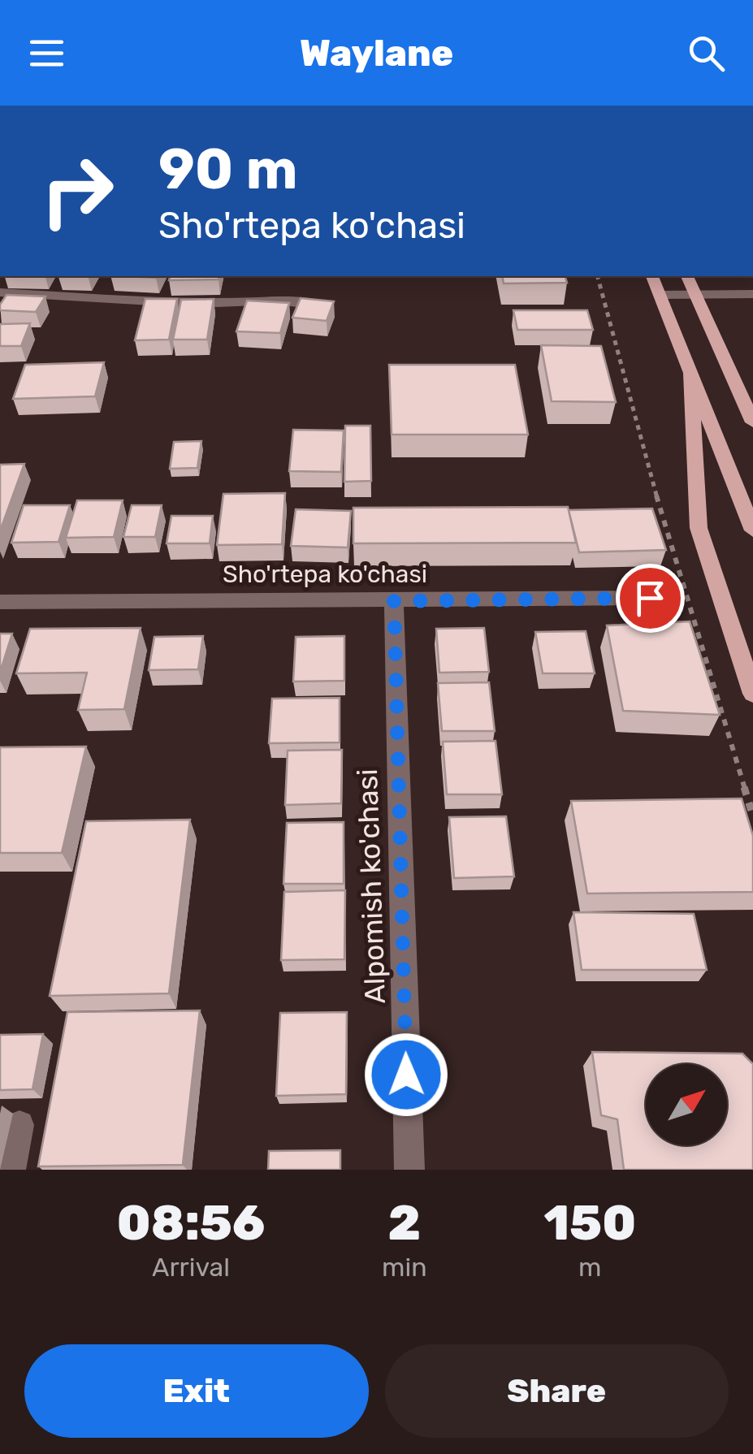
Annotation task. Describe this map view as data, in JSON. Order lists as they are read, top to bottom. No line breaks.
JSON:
{"streets":{"street":["Sho'rtepa ko'chasi","Alpomish ko'chasi"]},"crossings":[["Sho'rtepa ko'chasi","Alpomish ko'chasi"]],"north":"top right","page":{"header":"Waylane","turn":["90 m","Sho'rtepa ko'chasi"],"eta":["08:56","Arrival","2","min","150","m"],"buttons":["Exit","Share"]}}
